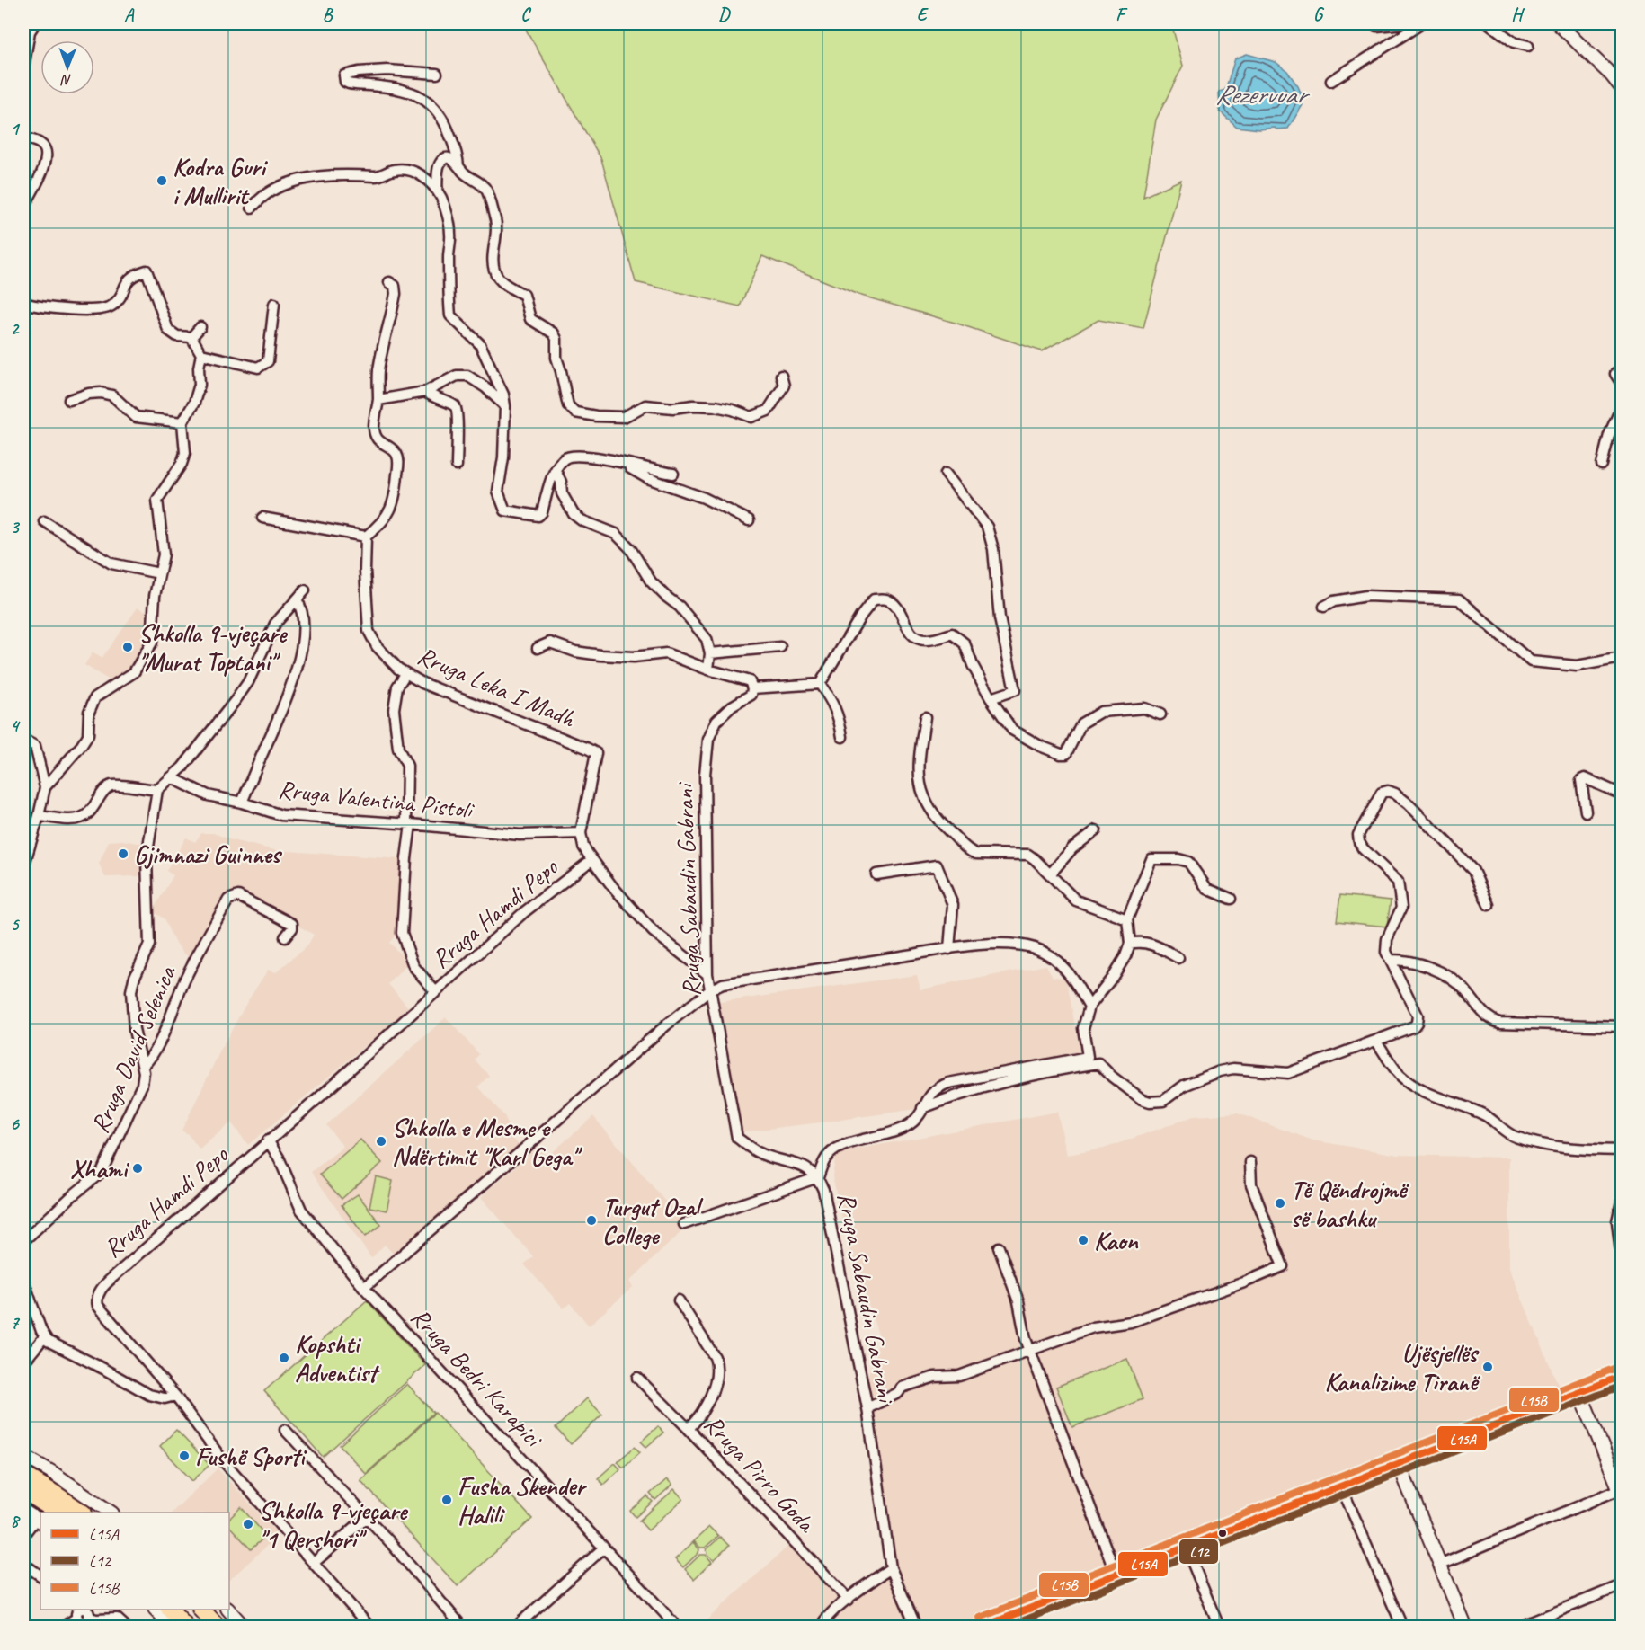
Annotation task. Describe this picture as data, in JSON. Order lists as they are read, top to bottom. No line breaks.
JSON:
{"streets":{"street":["Rruga Leka I Madh","Rruga Valentina Pistoli","Rruga Sabaudin Gabrani","Rruga Hamdi Pepo","Rruga David Selenica","Rruga Bedri Karapici","Rruga Pirro Goda"]},"crossings":[["Rruga Leka I Madh","Rruga Valentina Pistoli"],["Rruga Hamdi Pepo","Rruga Bedri Karapici"]],"water":["Rezervuar"],"places":["Kodra Guri i Mullirit","Shkolla 9-vjeçare \"Murat Toptani\"","Gjimnazi Guinnes","Shkolla e Mesme e Ndërtimit \"Karl Gega\"","Xhami","Të Qëndrojmë së bashku","Turgut Ozal College","Kaon","Kopshti Adventist","Ujësjellës Kanalizime Tiranë","Fushë Sporti","Fusha Skender Halili","Shkolla 9-vjeçare \"1 Qershori\""],"lines":["transit line L15B","transit line L15A","transit line L12"],"legend":["L15A","L12","L15B"],"north":"bottom","grid":{"columns":["A","B","C","D","E","F","G","H"],"rows":["1","2","3","4","5","6","7","8"]}}
